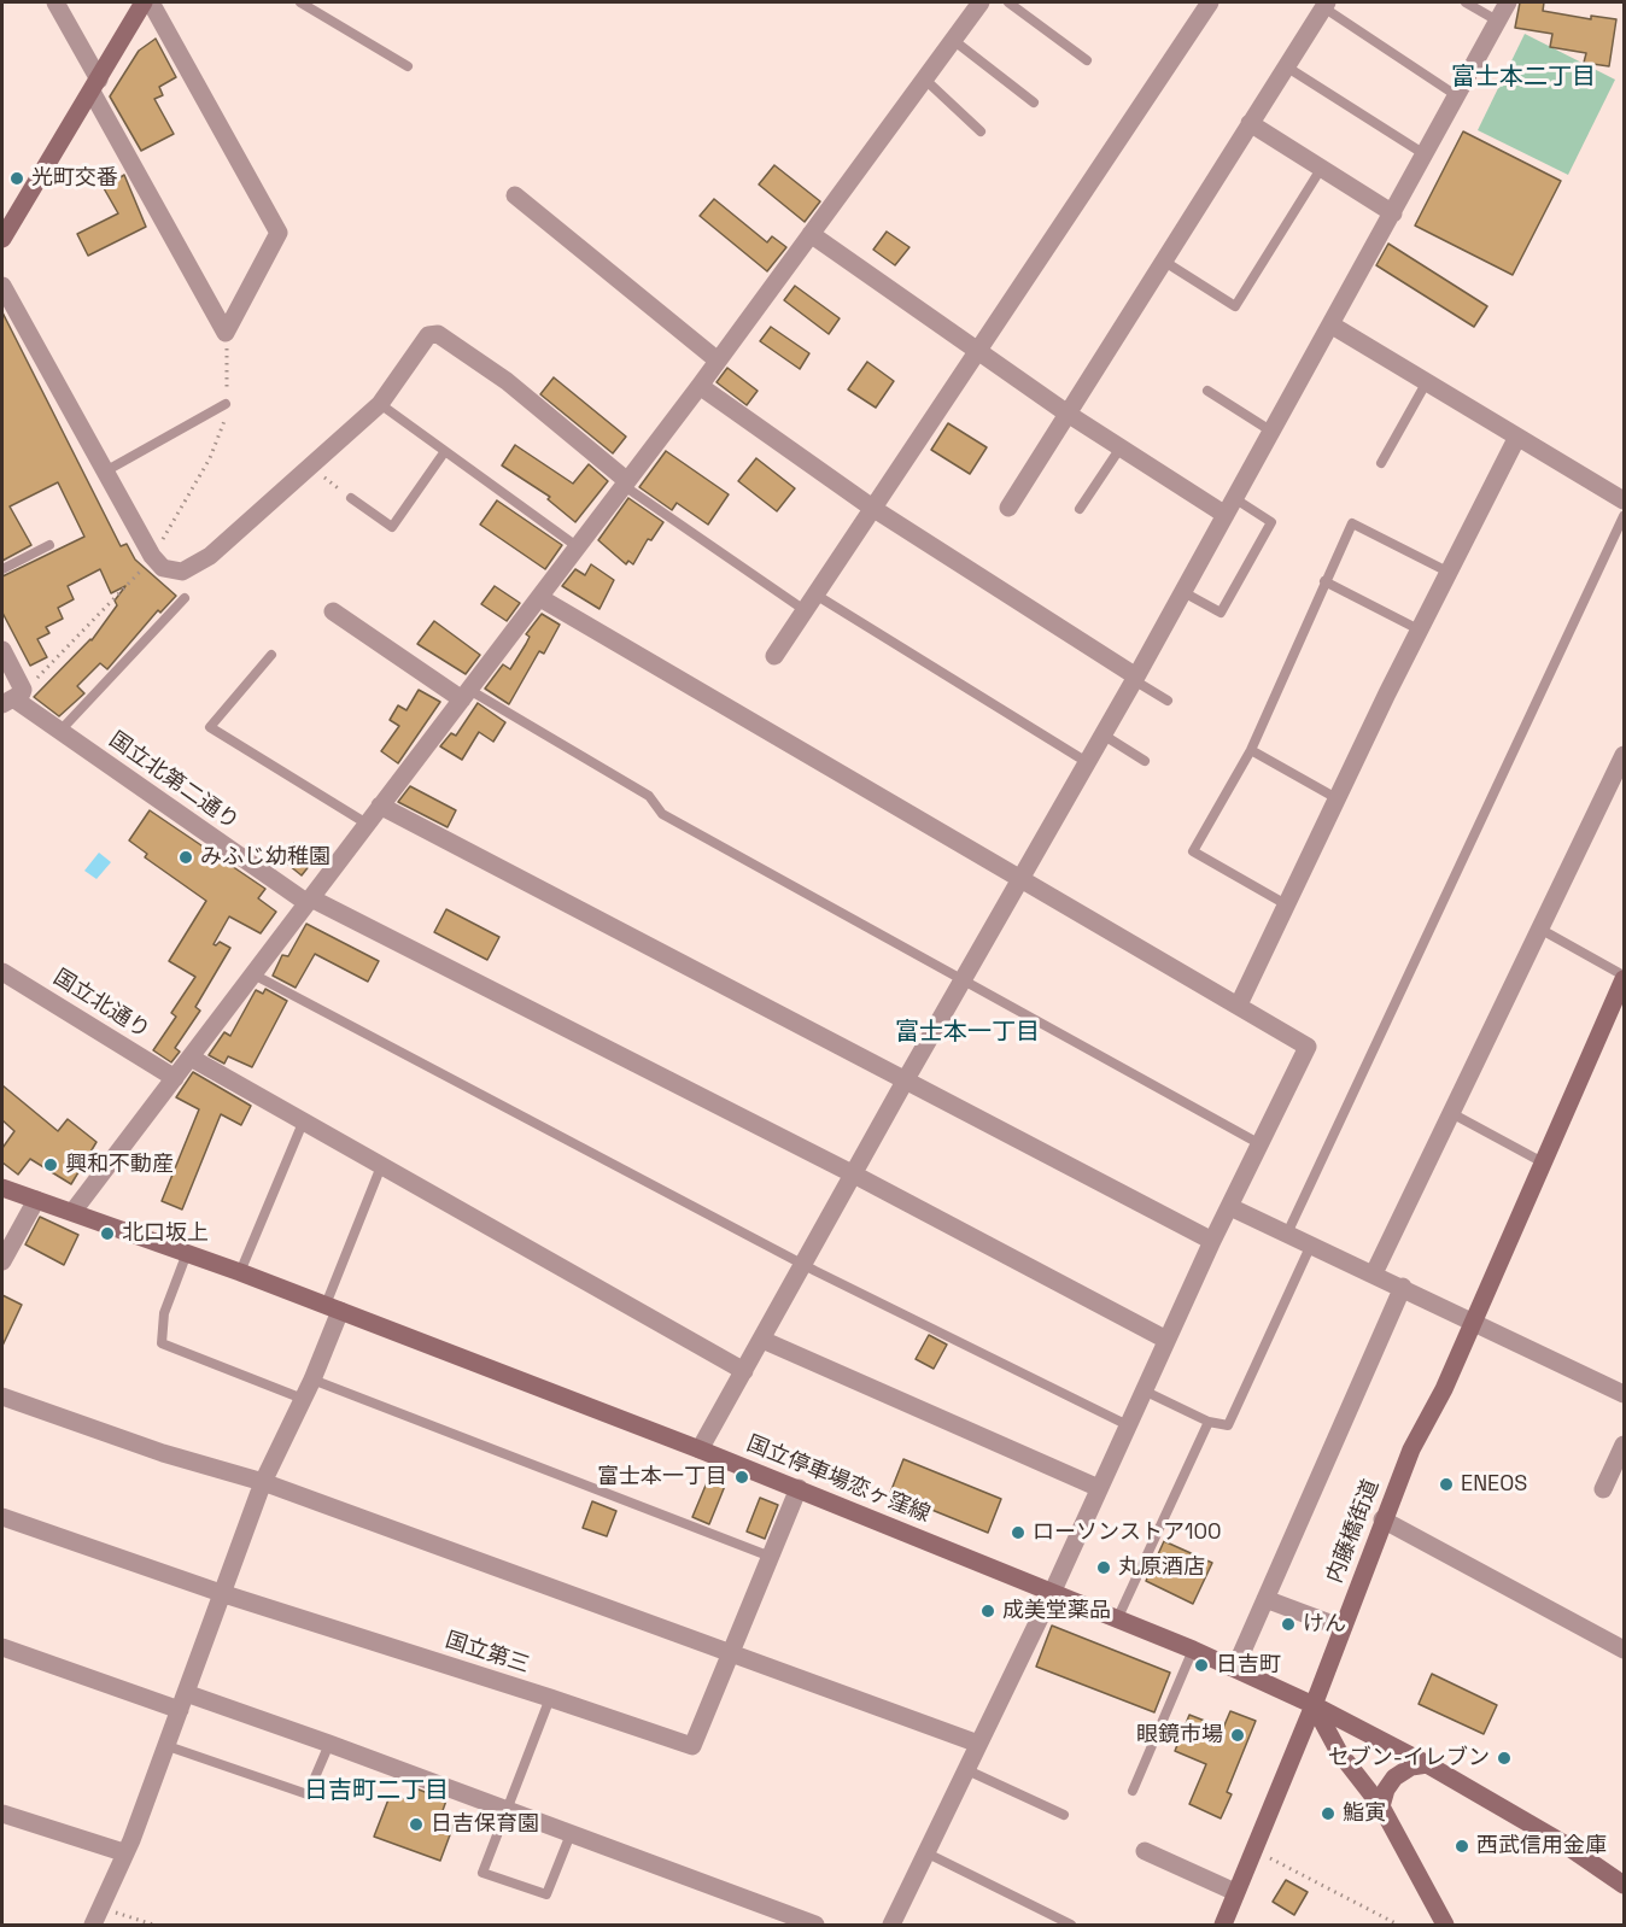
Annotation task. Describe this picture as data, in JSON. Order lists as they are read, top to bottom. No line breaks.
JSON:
{"streets":{"main road":["国立停車場恋ヶ窪線","内藤橋街道"],"street":["国立北第二通り","国立北通り","国立第三"]},"crossings":[["国立停車場恋ヶ窪線","内藤橋街道"],["国立停車場恋ヶ窪線","国立第三"]],"districts":["富士本二丁目","富士本一丁目","日吉町二丁目"],"places":["光町交番","みふじ幼稚園","興和不動産","北口坂上","富士本一丁目","ENEOS","ローソンストア100","丸原酒店","成美堂薬品","けん","日吉町","眼鏡市場","セブン-イレブン","鮨寅","日吉保育園","西武信用金庫"]}
